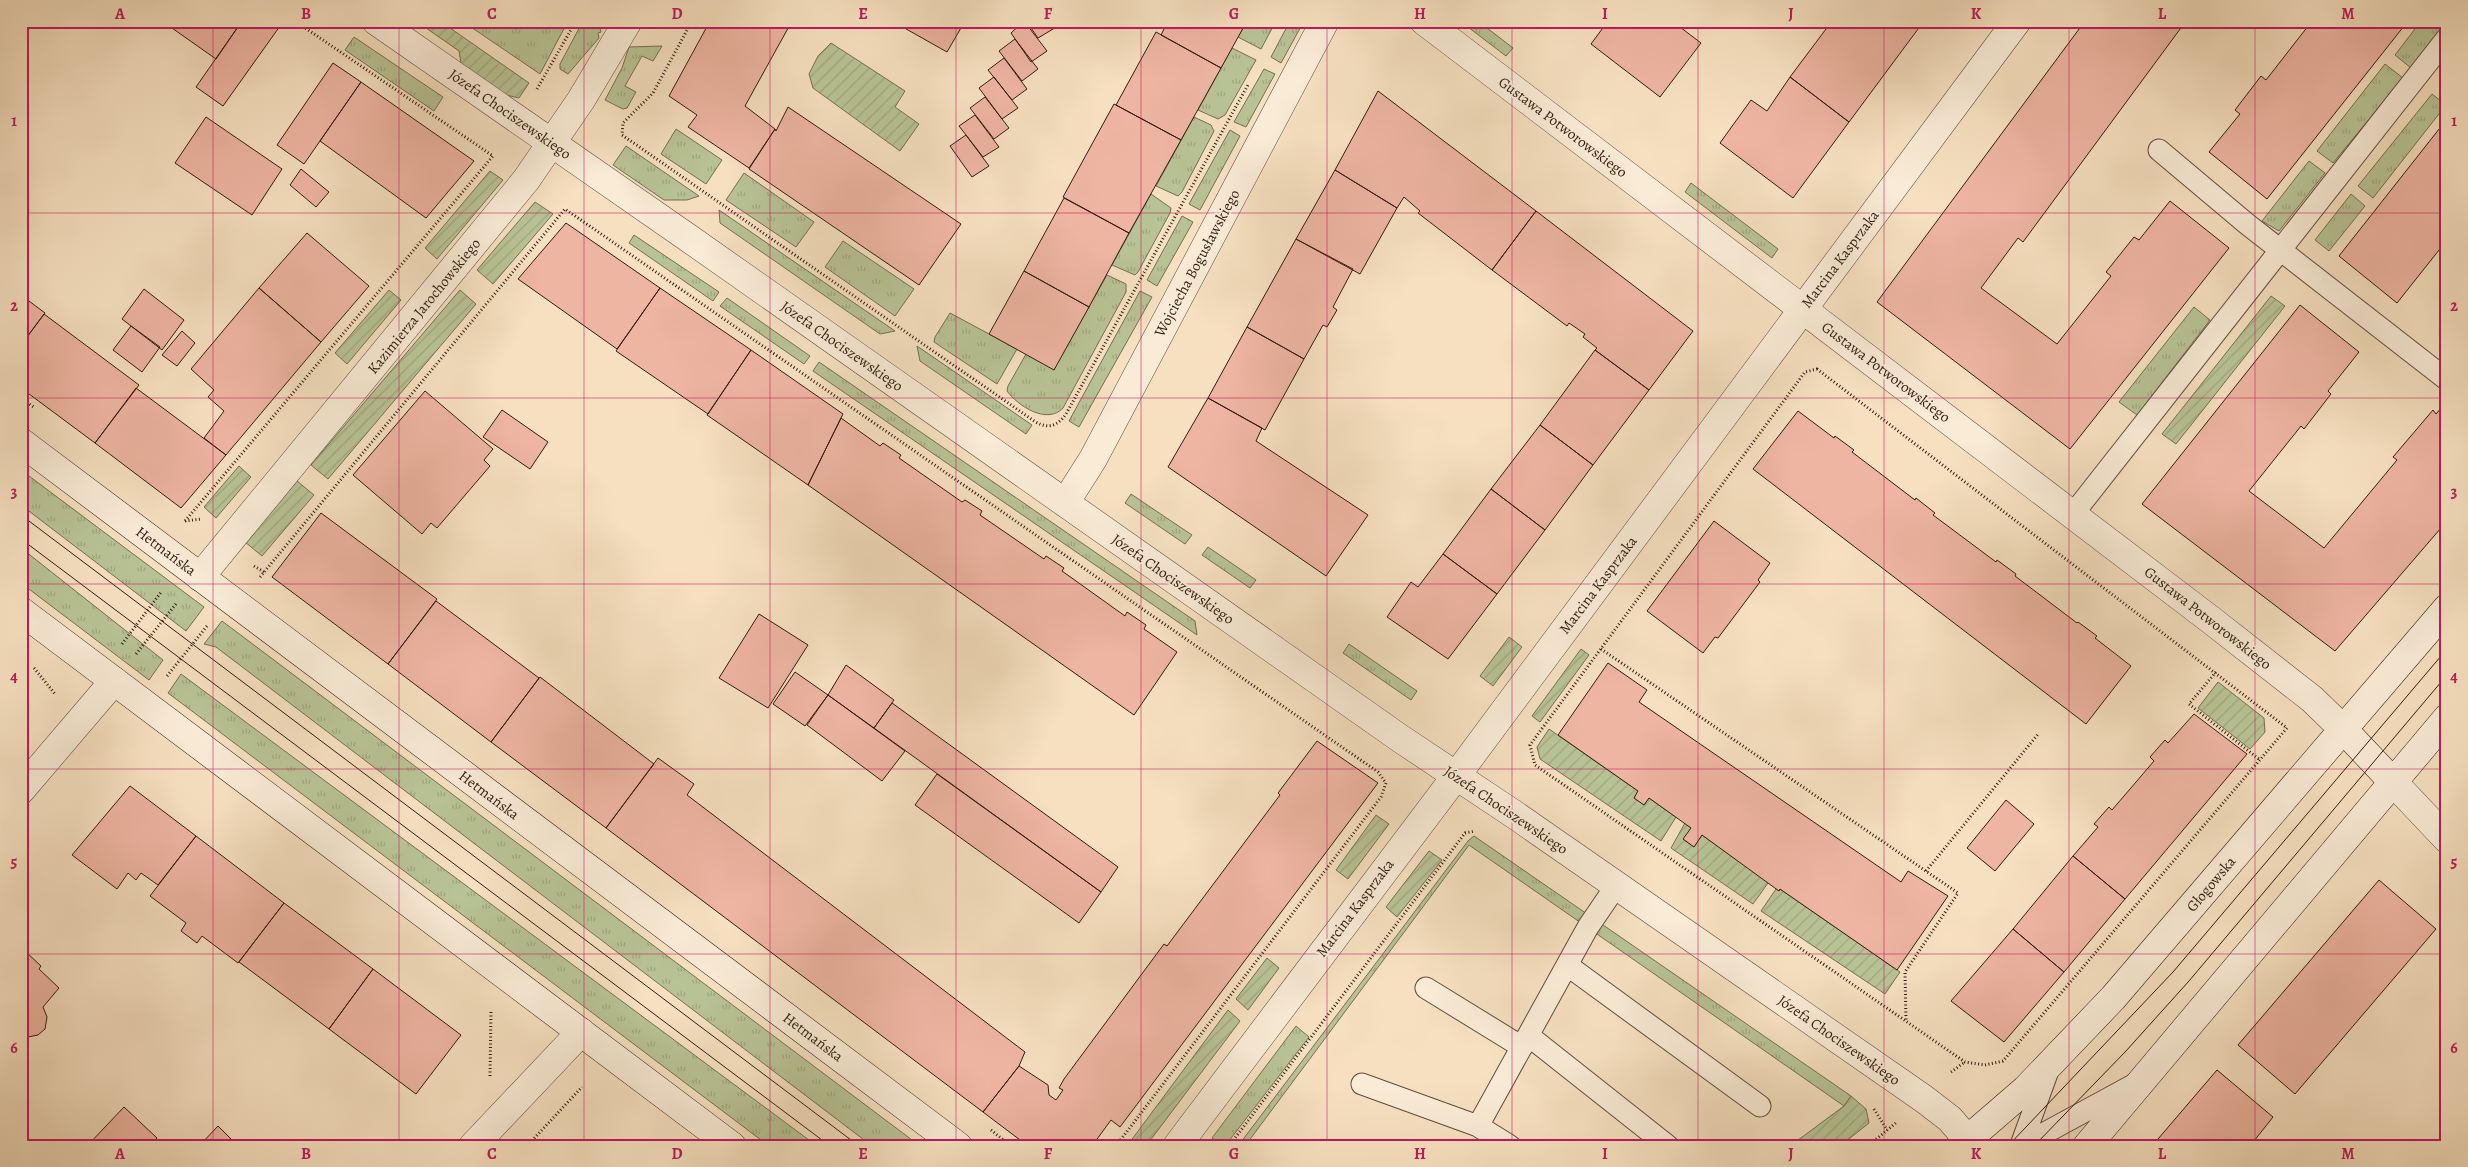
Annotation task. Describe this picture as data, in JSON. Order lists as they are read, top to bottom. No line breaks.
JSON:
{"streets":{"street":["Józefa Chociszewskiego","Gustawa Potworowskiego","Marcina Kasprzaka","Wojciecha Bogusławskiego","Kazimierza Jarochowskiego","Hetmańska","Głogowska"]},"crossings":[["Józefa Chociszewskiego","Marcina Kasprzaka"],["Józefa Chociszewskiego","Wojciecha Bogusławskiego"],["Józefa Chociszewskiego","Kazimierza Jarochowskiego"],["Józefa Chociszewskiego","Głogowska"],["Gustawa Potworowskiego","Marcina Kasprzaka"],["Gustawa Potworowskiego","Głogowska"],["Kazimierza Jarochowskiego","Hetmańska"]],"grid":{"columns":["A","B","C","D","E","F","G","H","I","J","K","L","M"],"rows":["1","2","3","4","5","6"]}}
